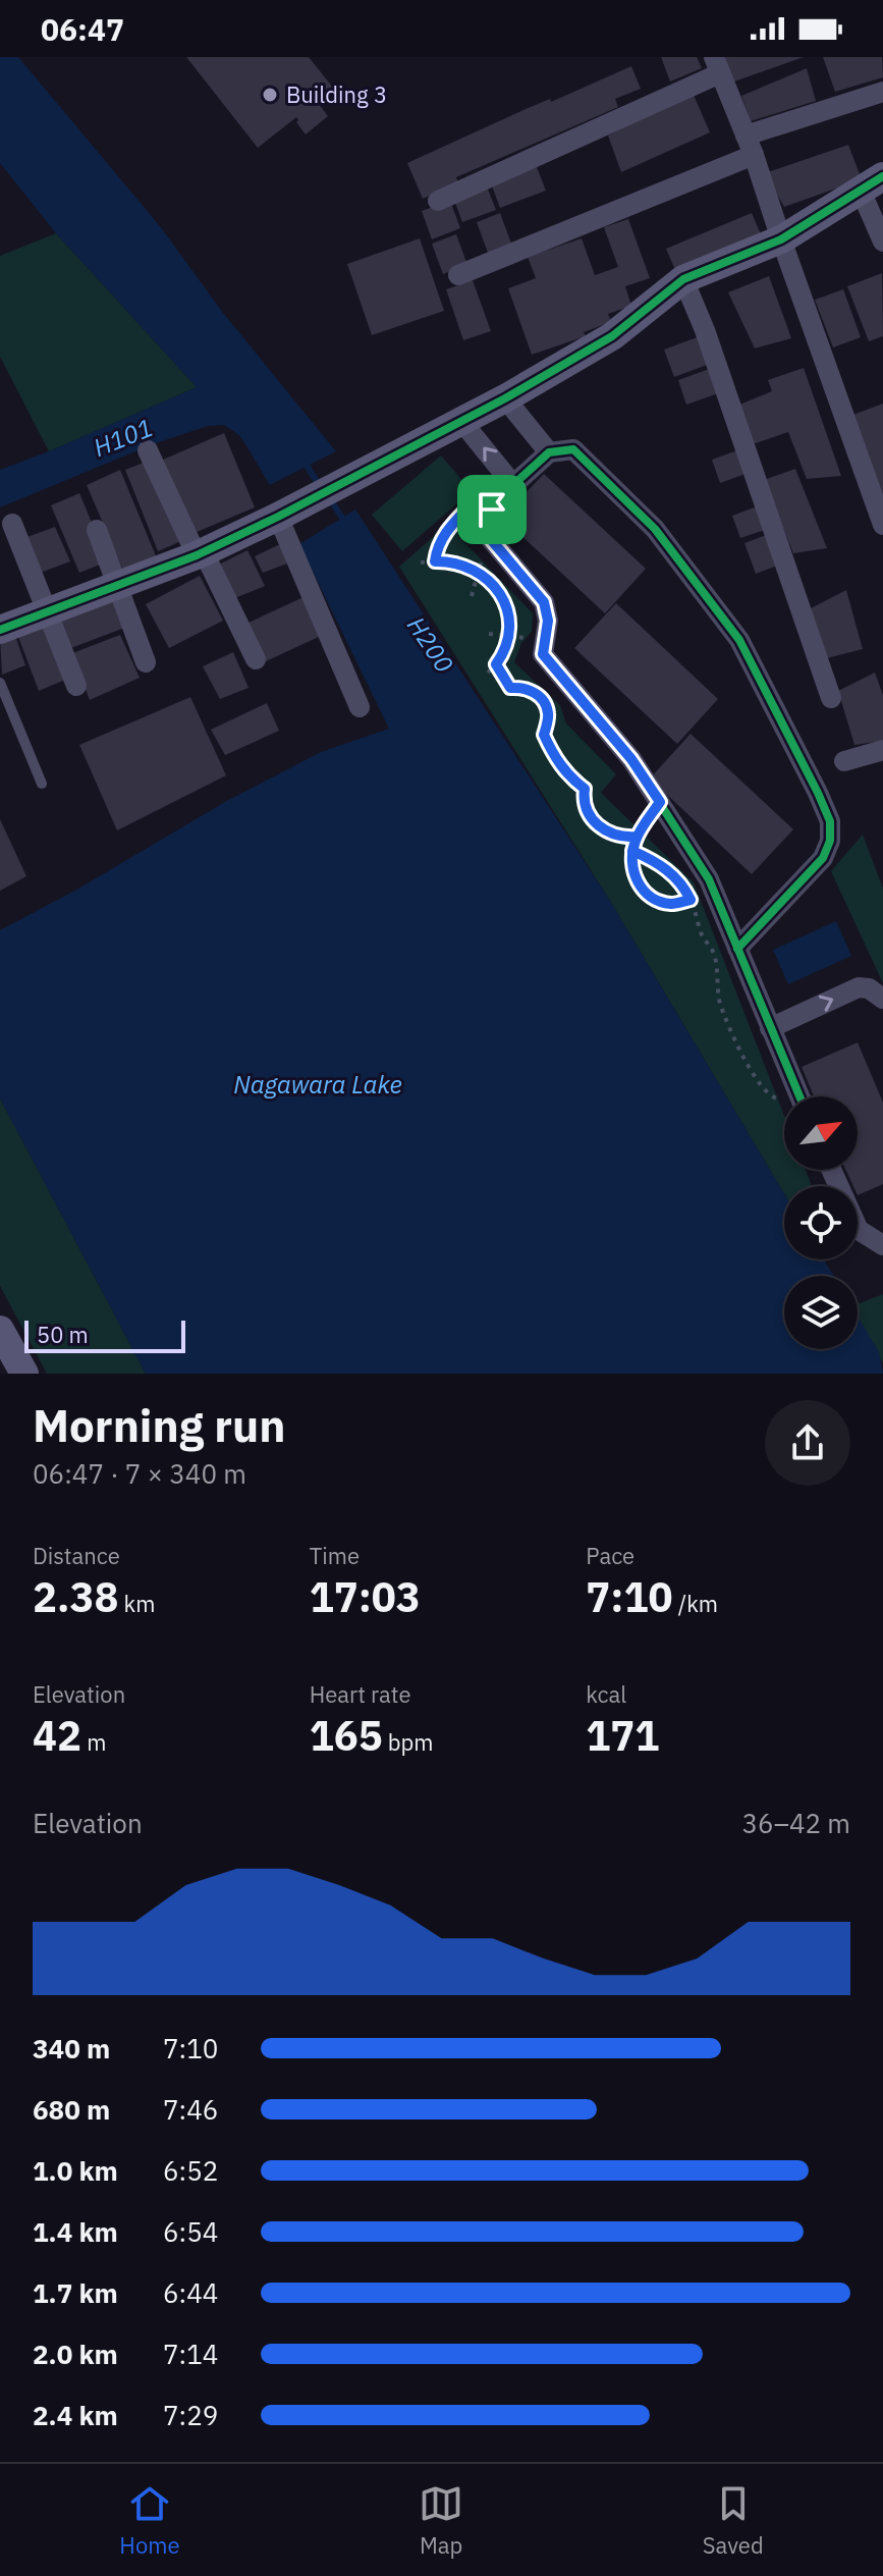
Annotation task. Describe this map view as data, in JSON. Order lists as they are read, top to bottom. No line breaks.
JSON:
{"water":["H101","H200","Nagawara Lake"],"places":["Building 3"],"scale_bar":"50 m","north":"top right","page":{"status":"06:47","scale":"50 m","heading":["Morning run","06:47 · 7 × 340 m"],"stats":[["Distance","2.38 km"],["Time","17:03"],["Pace","7:10 /km"],["Elevation","42 m"],["Heart rate","165 bpm"],["kcal","171"]],"chart":["Elevation","36–42 m"],"list":[{"name":"340 m","note":"7:10"},{"name":"680 m","note":"7:46"},{"name":"1.0 km","note":"6:52"},{"name":"1.4 km","note":"6:54"},{"name":"1.7 km","note":"6:44"},{"name":"2.0 km","note":"7:14"},{"name":"2.4 km","note":"7:29"}],"tabs":["Home","Map","Saved"]}}
